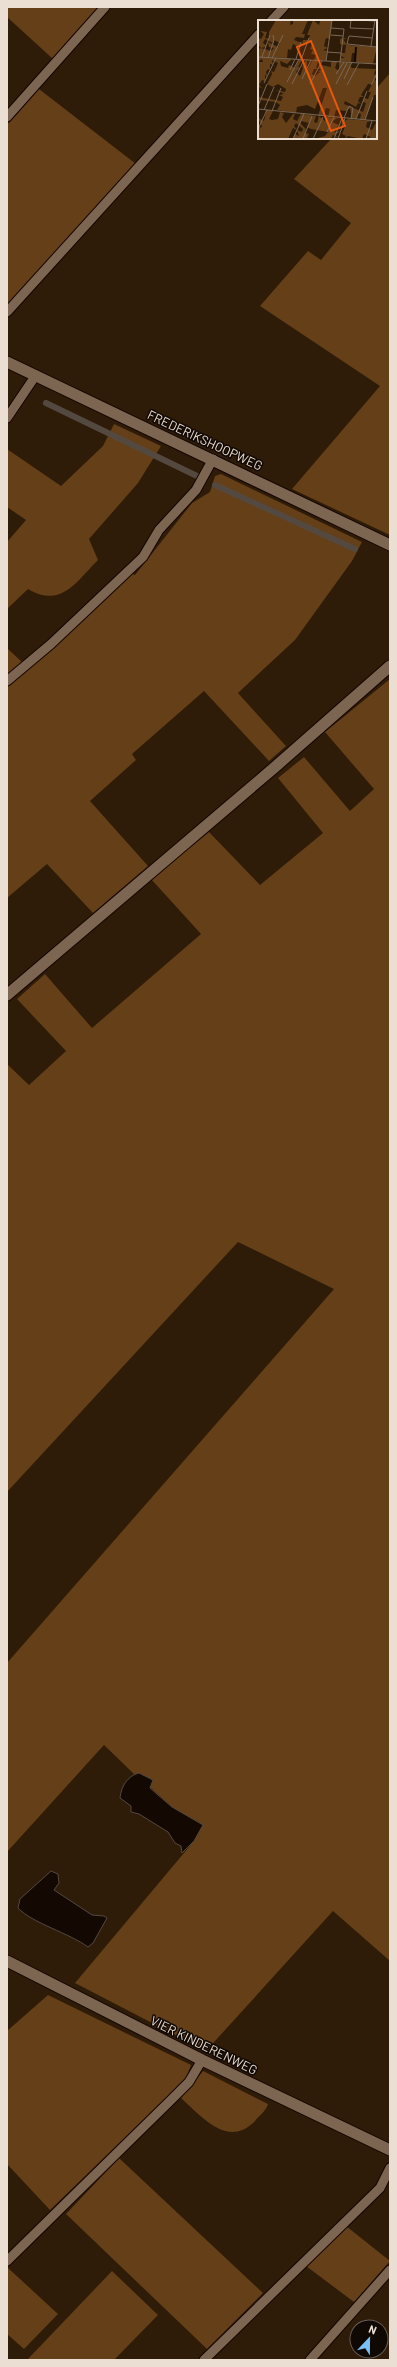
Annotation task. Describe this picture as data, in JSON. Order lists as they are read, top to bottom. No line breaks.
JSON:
{"streets":{"street":["FREDERIKSHOOPWEG","VIER KINDERENWEG"]},"north":"top"}
